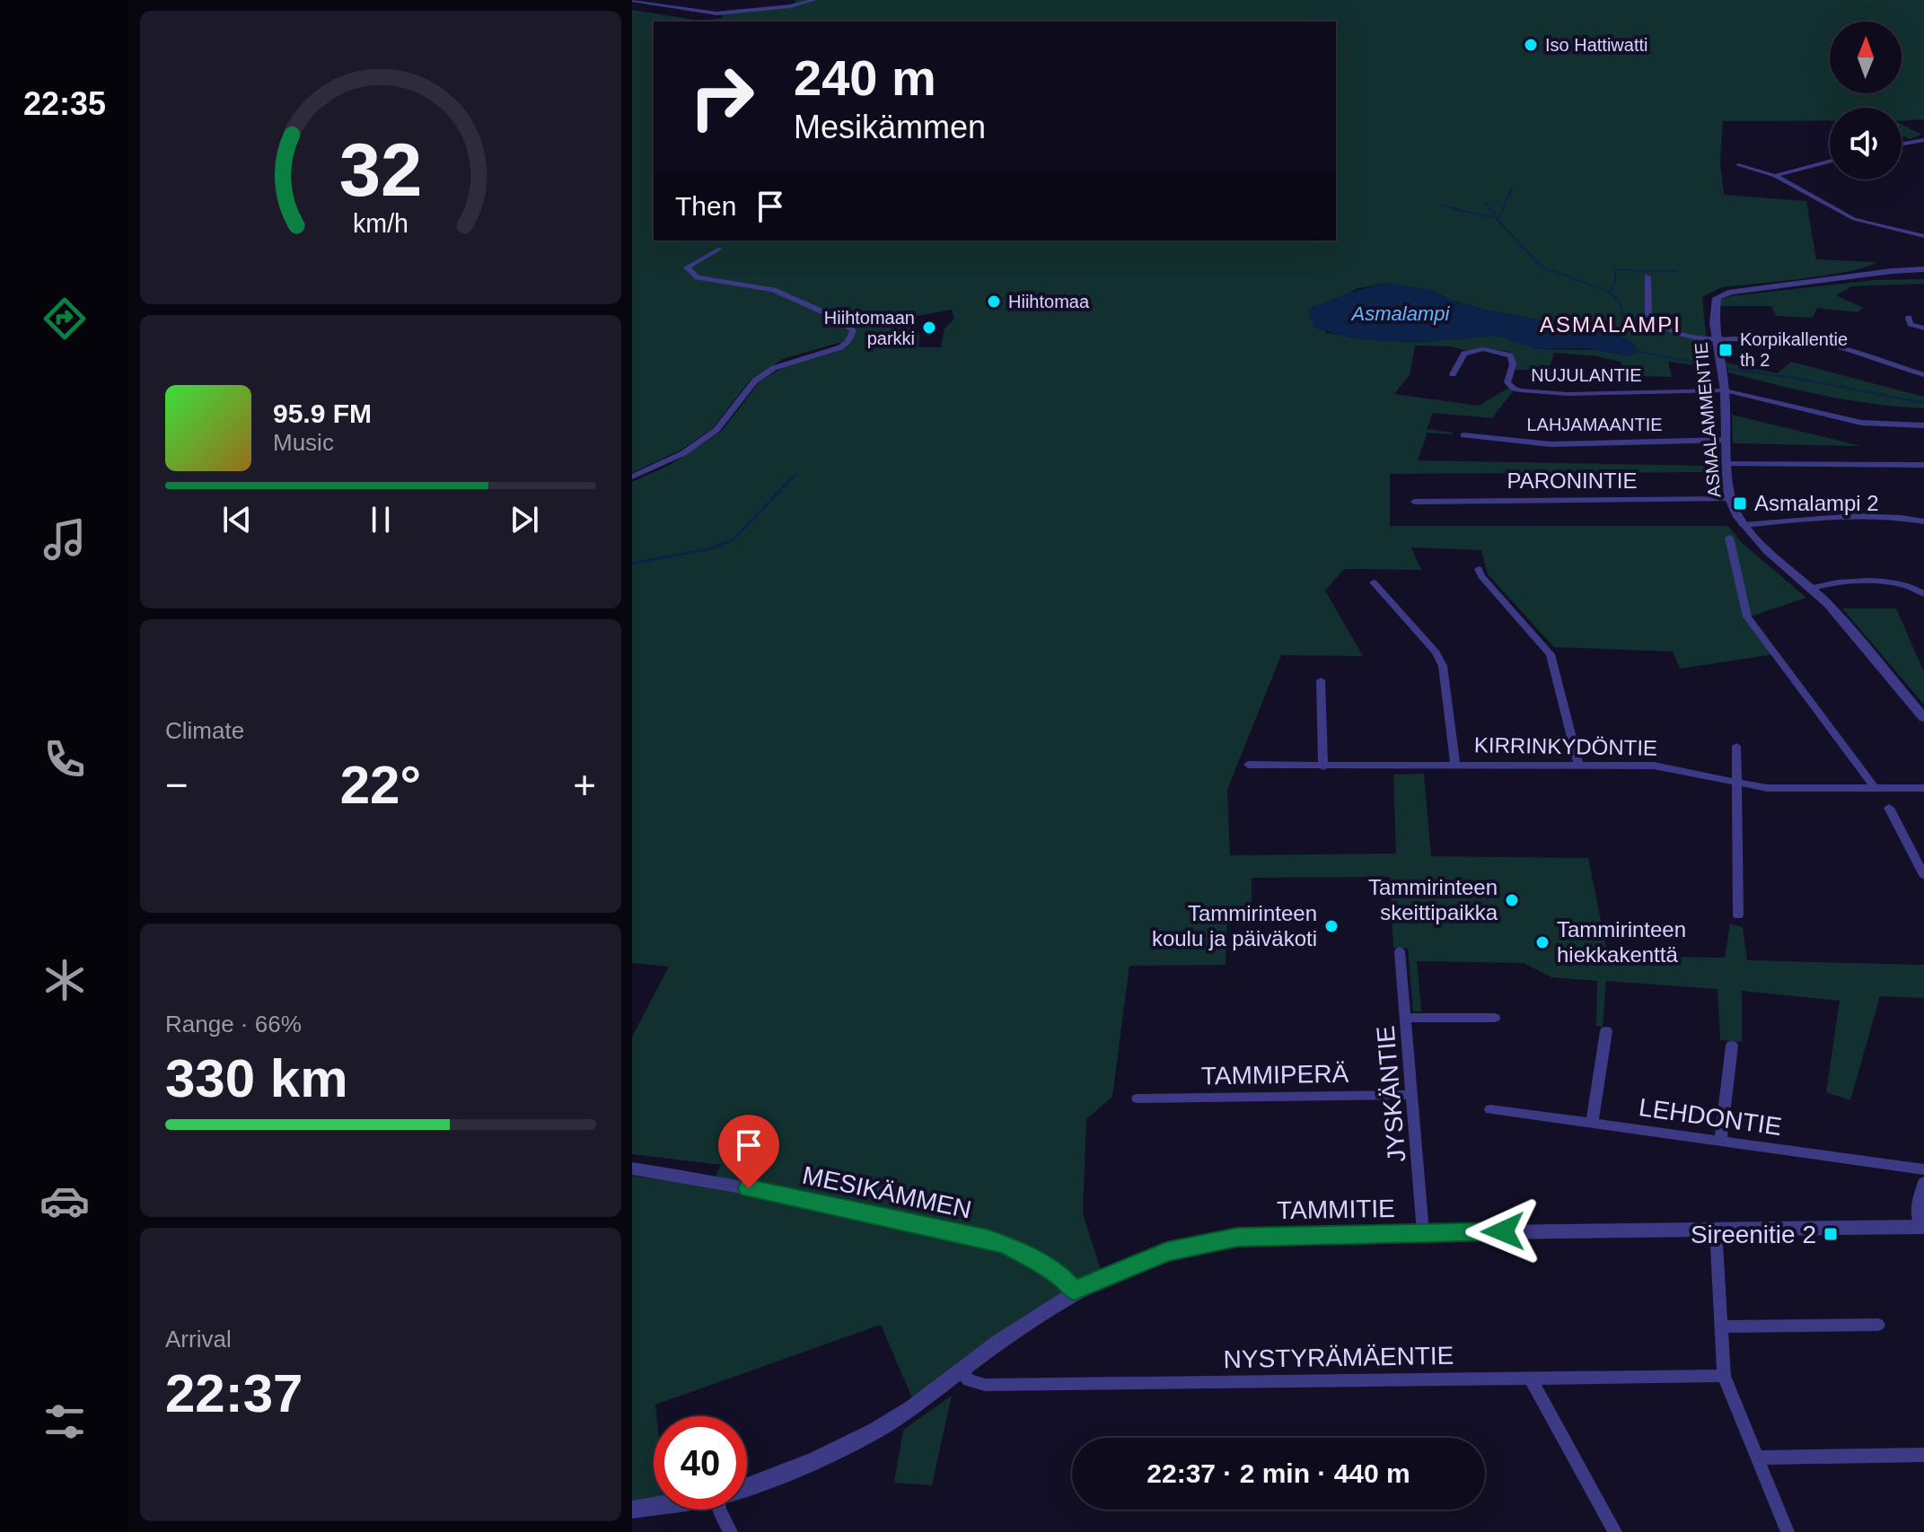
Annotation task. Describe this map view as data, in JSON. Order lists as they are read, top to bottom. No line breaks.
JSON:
{"streets":{"street":["NUJULANTIE","ASMALAMMENTIE","LAHJAMAANTIE","PARONINTIE","KIRRINKYDÖNTIE","TAMMIPERÄ","JYSKÄNTIE","LEHDONTIE","MESIKÄMMEN","TAMMITIE","NYSTYRÄMÄENTIE"]},"crossings":[["NUJULANTIE","ASMALAMMENTIE"],["ASMALAMMENTIE","LAHJAMAANTIE"],["ASMALAMMENTIE","PARONINTIE"],["TAMMIPERÄ","JYSKÄNTIE"],["JYSKÄNTIE","TAMMITIE"],["MESIKÄMMEN","TAMMITIE"],["TAMMITIE","NYSTYRÄMÄENTIE"]],"districts":["ASMALAMPI"],"water":["Asmalampi"],"places":{"other":["Iso Hattiwatti","Hiihtomaa","Hiihtomaan parkki","Tammirinteen skeittipaikka","Tammirinteen koulu ja päiväkoti","Tammirinteen hiekkakenttä"],"transit":["Korpikallentie th 2","Asmalampi 2","Sireenitie 2"]},"north":"top","page":{"tabs":"22:35","turn":["240 m","Mesikämmen"],"then":"Then","song":["95.9 FM","Music"],"tile":["Climate",["Range · 66%","330 km"],["Arrival","22:37"]],"heat":["−","22°","+"],"limit":"40","trip":"22:37 · 2 min · 440 m","gauge":["32","km/h"]}}
